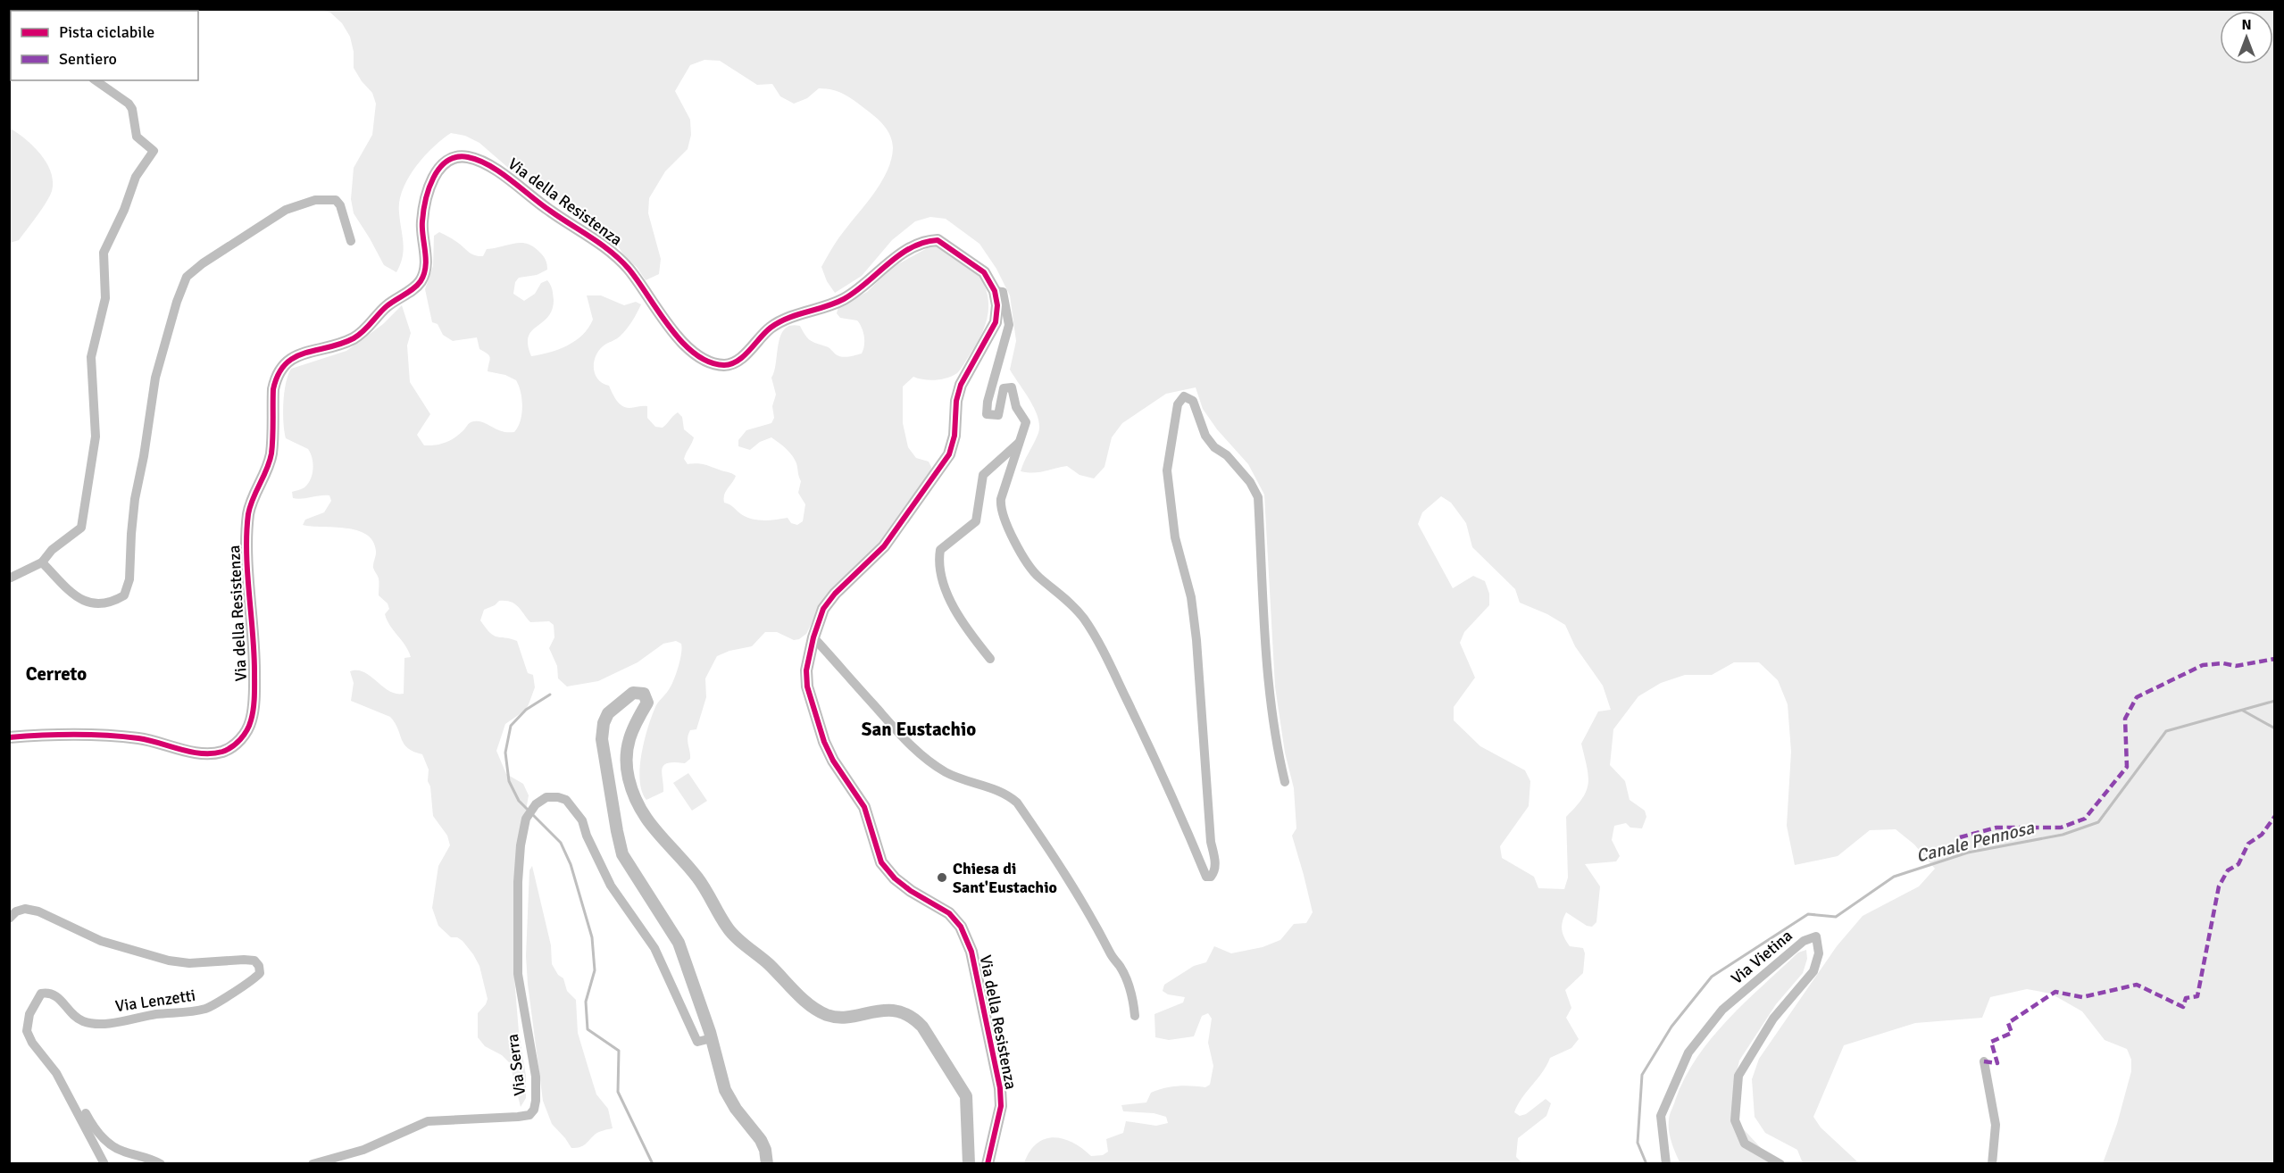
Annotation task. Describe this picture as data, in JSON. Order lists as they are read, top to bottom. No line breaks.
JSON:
{"streets":{"street":["Via della Resistenza","Via Vietina","Via Lenzetti","Via Serra"]},"districts":["Cerreto","San Eustachio"],"water":["Canale Pennosa"],"places":["Chiesa di Sant'Eustachio"],"legend":["Pista ciclabile","Sentiero"],"north":"top"}
